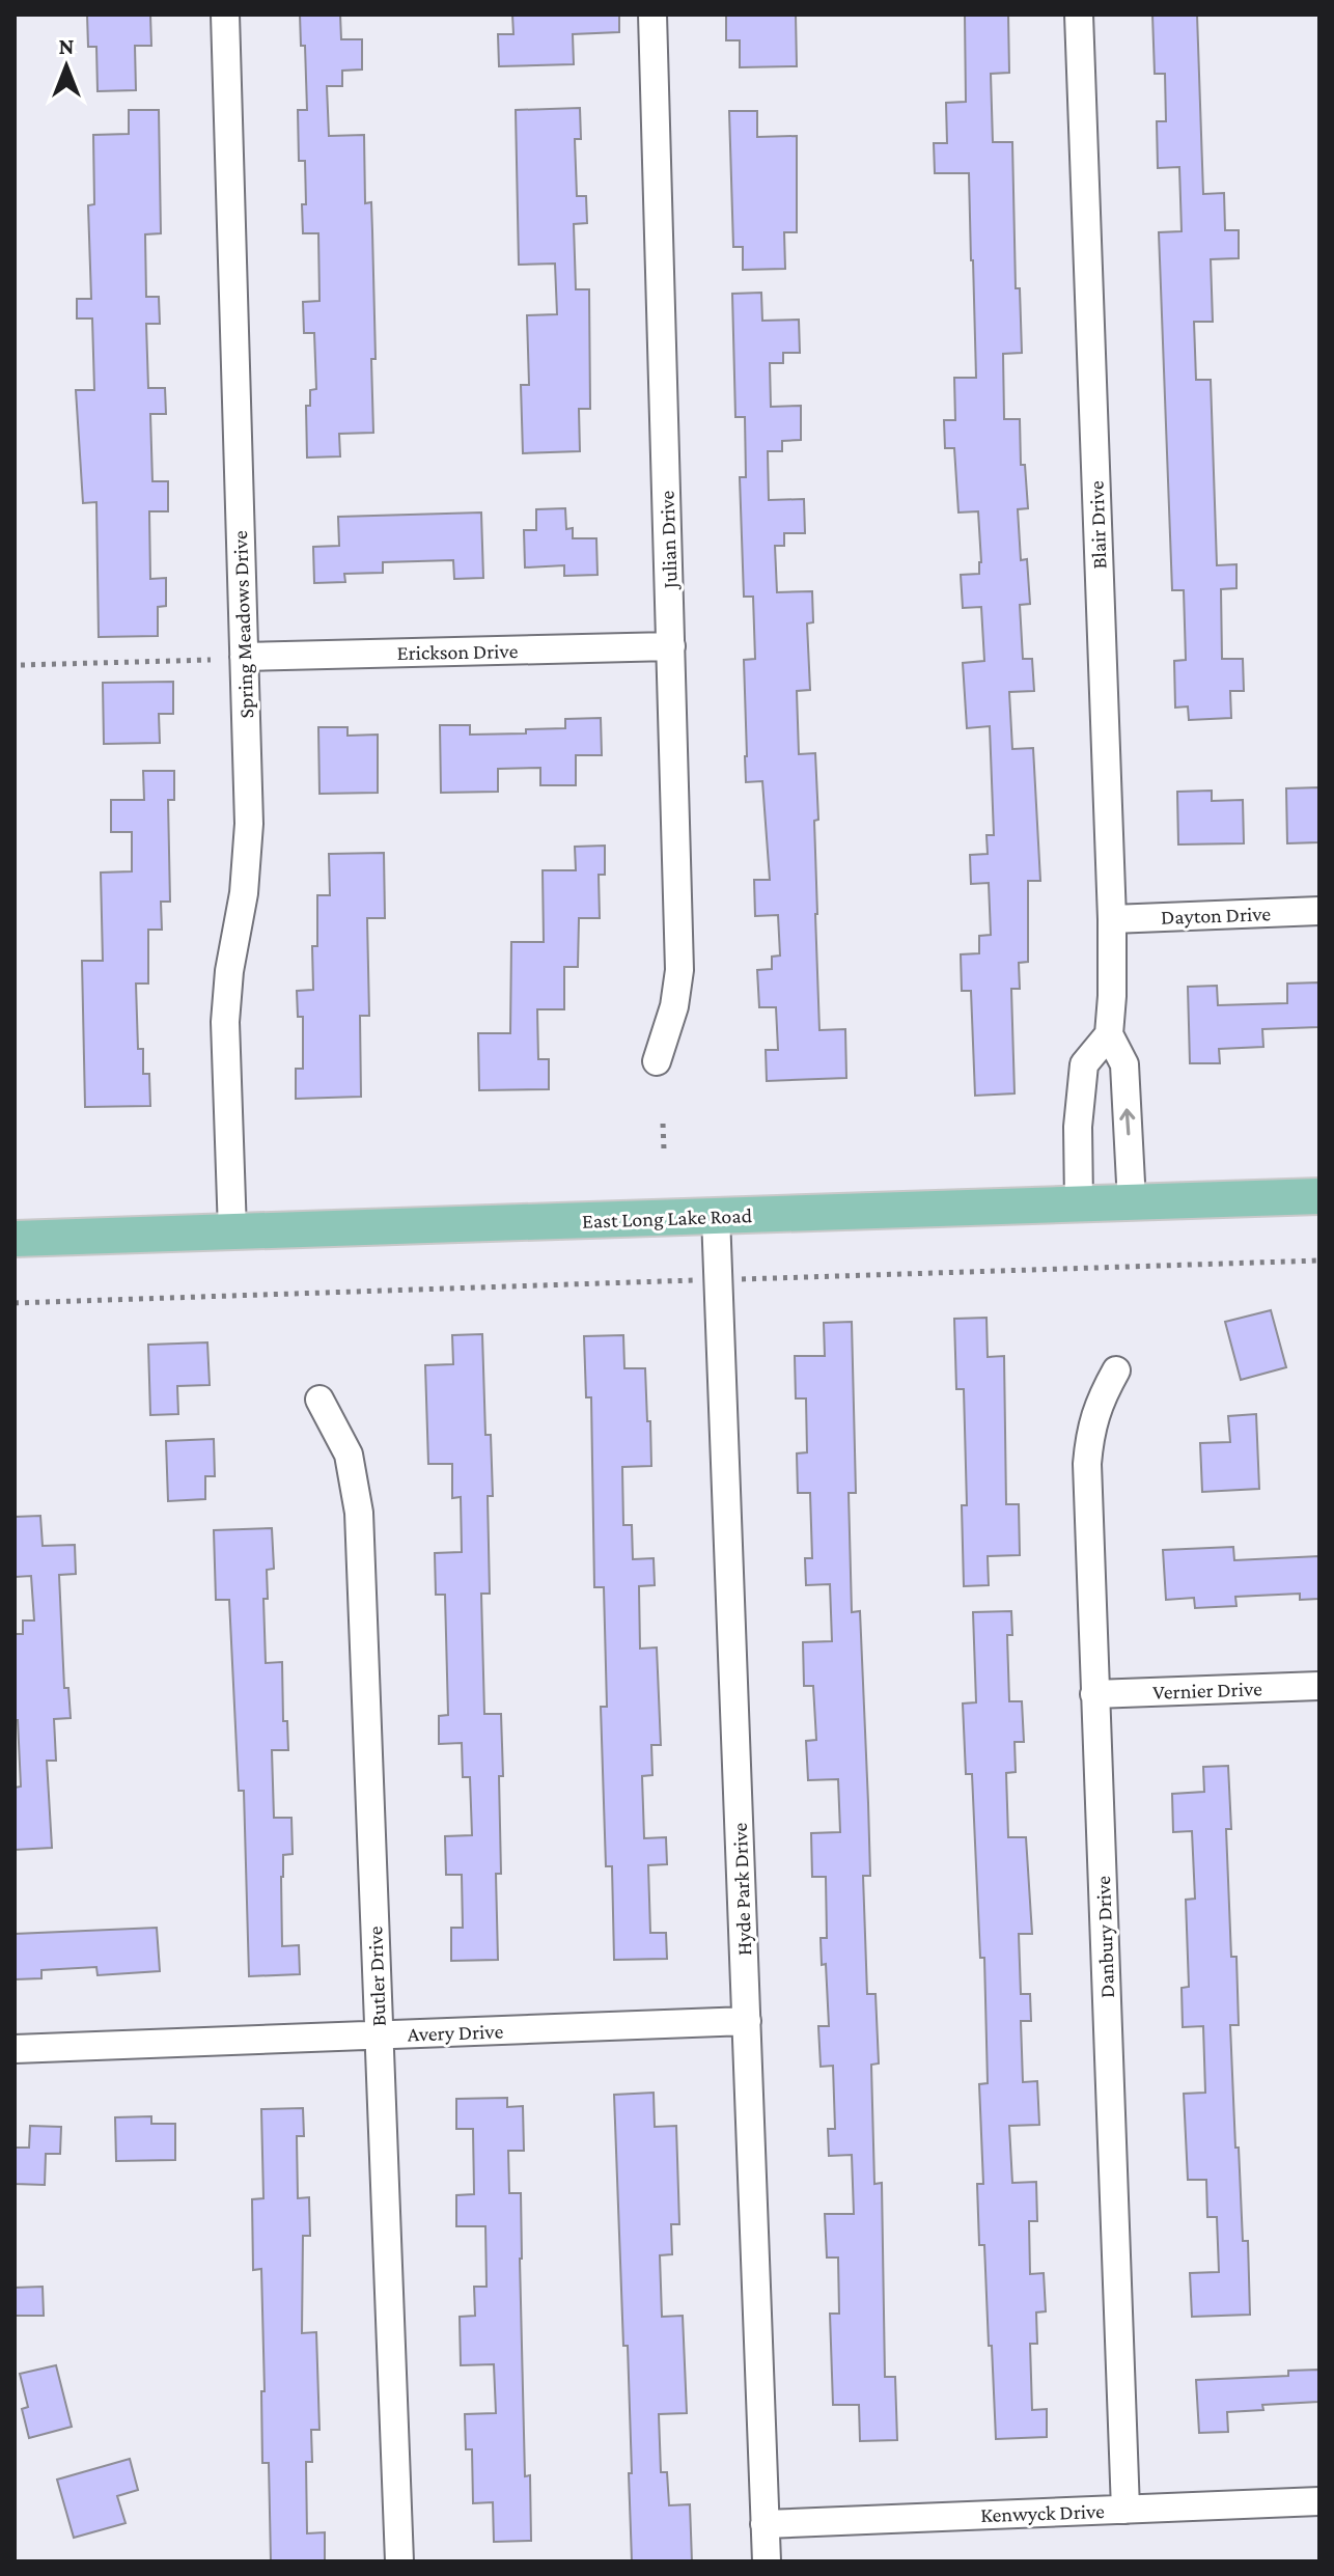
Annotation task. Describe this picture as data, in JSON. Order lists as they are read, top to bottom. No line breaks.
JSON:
{"streets":{"main road":["East Long Lake Road"],"street":["Blair Drive","Julian Drive","Spring Meadows Drive","Erickson Drive","Dayton Drive","Vernier Drive","Hyde Park Drive","Danbury Drive","Butler Drive","Avery Drive","Kenwyck Drive"]},"crossings":[["Blair Drive","Dayton Drive"],["Blair Drive","East Long Lake Road"],["Julian Drive","Erickson Drive"],["Spring Meadows Drive","Erickson Drive"],["Spring Meadows Drive","East Long Lake Road"],["East Long Lake Road","Hyde Park Drive"],["Vernier Drive","Danbury Drive"],["Hyde Park Drive","Avery Drive"],["Hyde Park Drive","Kenwyck Drive"],["Danbury Drive","Kenwyck Drive"],["Butler Drive","Avery Drive"]],"north":"top"}
